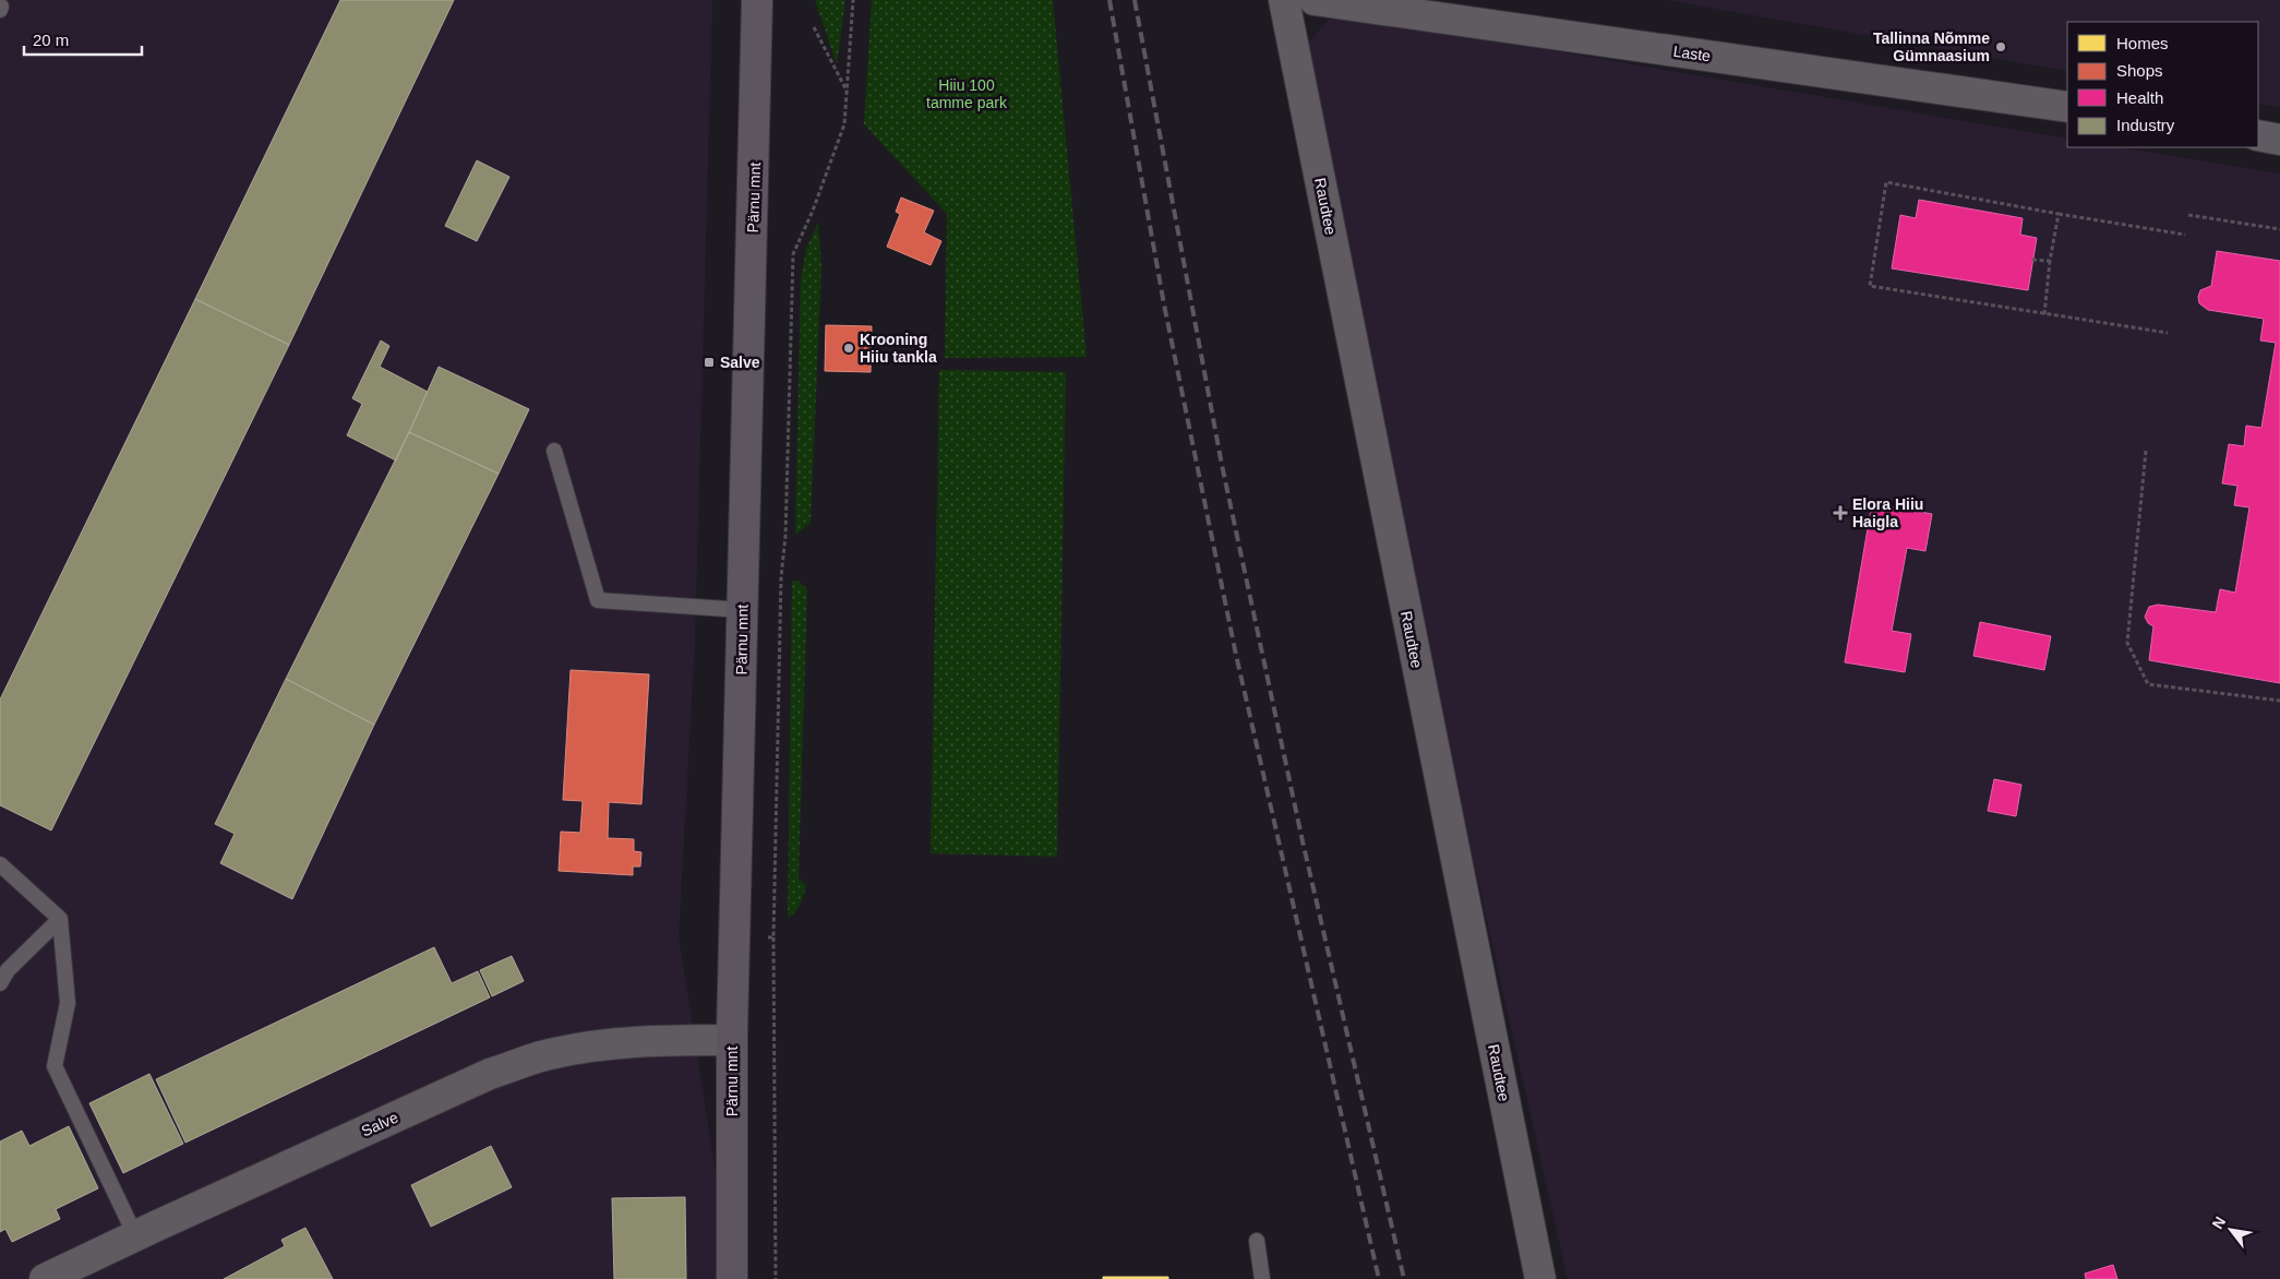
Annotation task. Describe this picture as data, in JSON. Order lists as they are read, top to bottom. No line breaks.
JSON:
{"streets":{"main road":["Pärnu mnt"],"street":["Laste","Raudtee","Salve"]},"crossings":[["Pärnu mnt","Salve"]],"parks":["Hiiu 100 tamme park"],"places":{"other":["Tallinna Nõmme Gümnaasium","Krooning Hiiu tankla"],"transit":["Salve"],"health":["Elora Hiiu Haigla"]},"legend":["Homes","Shops","Health","Industry"],"scale_bar":"20 m","north":"top left"}
